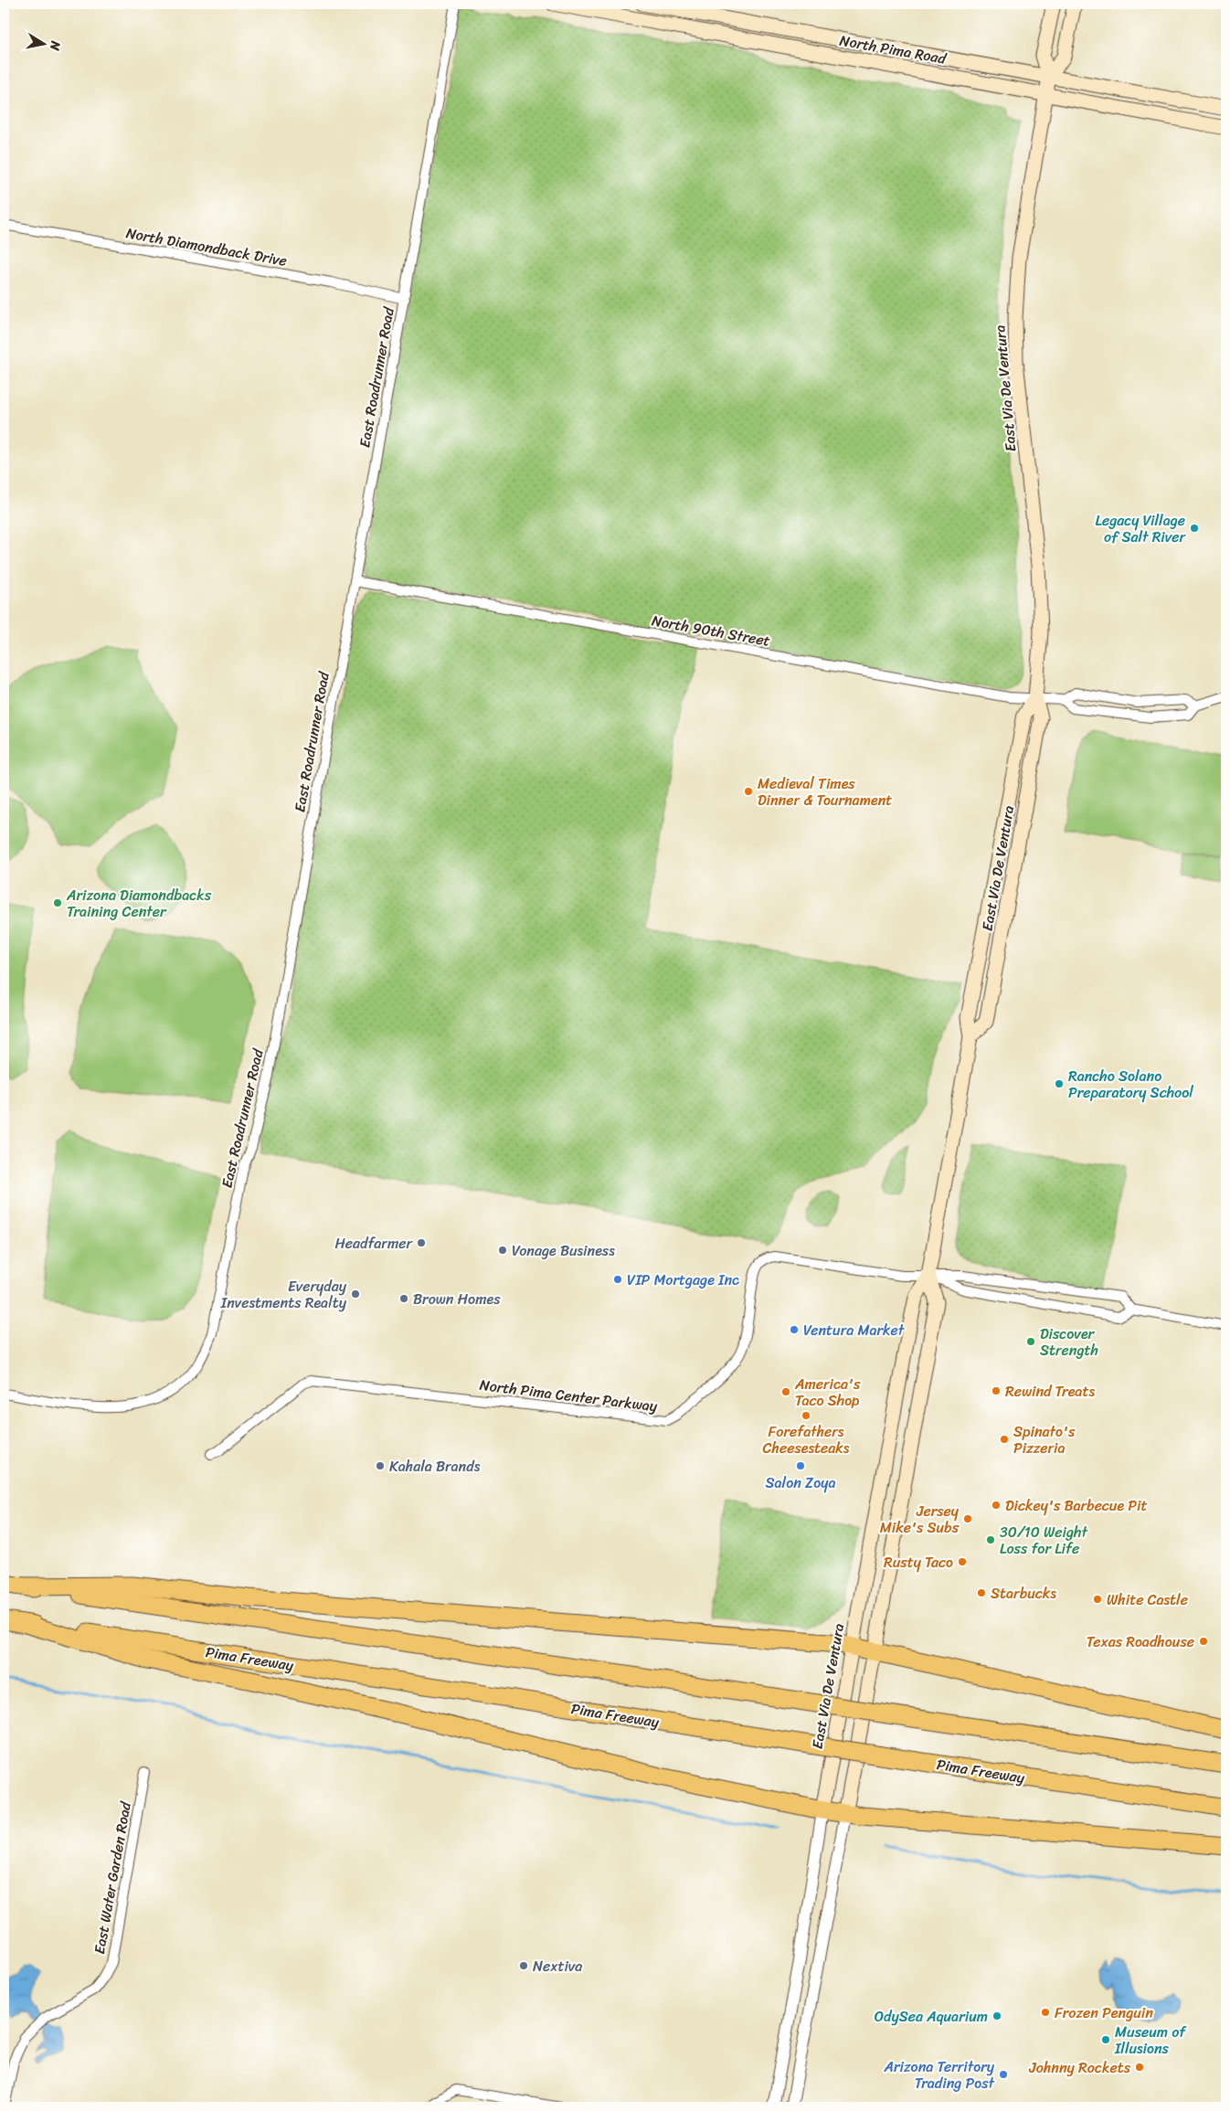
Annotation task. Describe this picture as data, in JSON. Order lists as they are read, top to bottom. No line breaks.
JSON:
{"streets":{"highway":["Pima Freeway"],"main road":["North Pima Road","East Via De Ventura"],"street":["North Diamondback Drive","East Roadrunner Road","North 90th Street","North Pima Center Parkway","East Water Garden Road"]},"crossings":[["North Pima Road","East Via De Ventura"],["North Diamondback Drive","East Roadrunner Road"],["East Roadrunner Road","North 90th Street"],["East Via De Ventura","North 90th Street"],["East Via De Ventura","North Pima Center Parkway"]],"places":["Legacy Village of Salt River","Medieval Times Dinner & Tournament","Arizona Diamondbacks Training Center","Rancho Solano Preparatory School","Headfarmer","Vonage Business","VIP Mortgage Inc","Everyday Investments Realty","Brown Homes","Ventura Market","Discover Strength","Rewind Treats","America's Taco Shop","Forefathers Cheesesteaks","Spinato's Pizzeria","Kahala Brands","Salon Zoya","Dickey's Barbecue Pit","Jersey Mike's Subs","30/10 Weight Loss for Life","Rusty Taco","Starbucks","White Castle","Texas Roadhouse","Nextiva","Frozen Penguin","OdySea Aquarium","Museum of Illusions","Johnny Rockets","Arizona Territory Trading Post"],"north":"right"}
